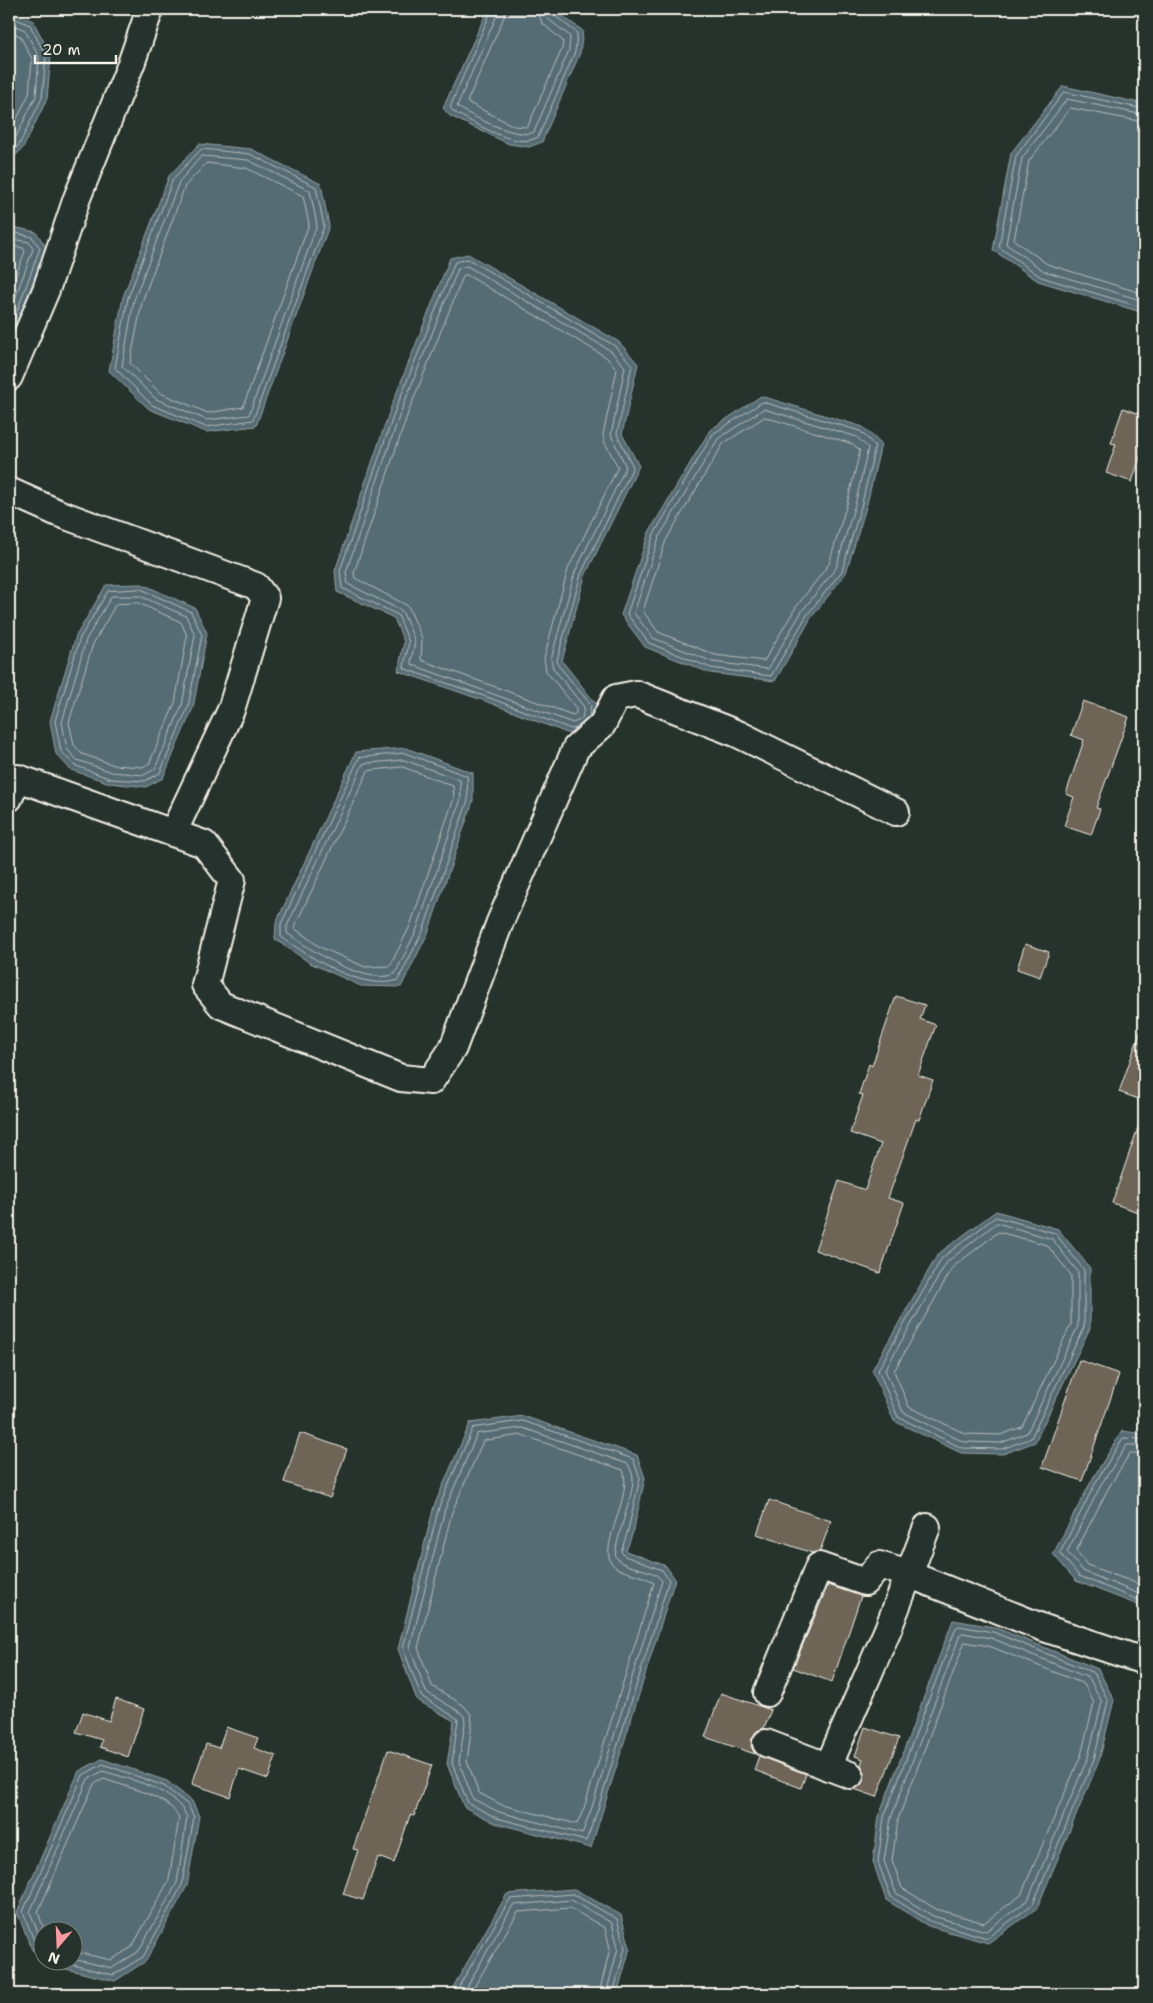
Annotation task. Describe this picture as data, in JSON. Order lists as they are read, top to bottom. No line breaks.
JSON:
{"scale_bar":"20 m","north":"bottom"}
